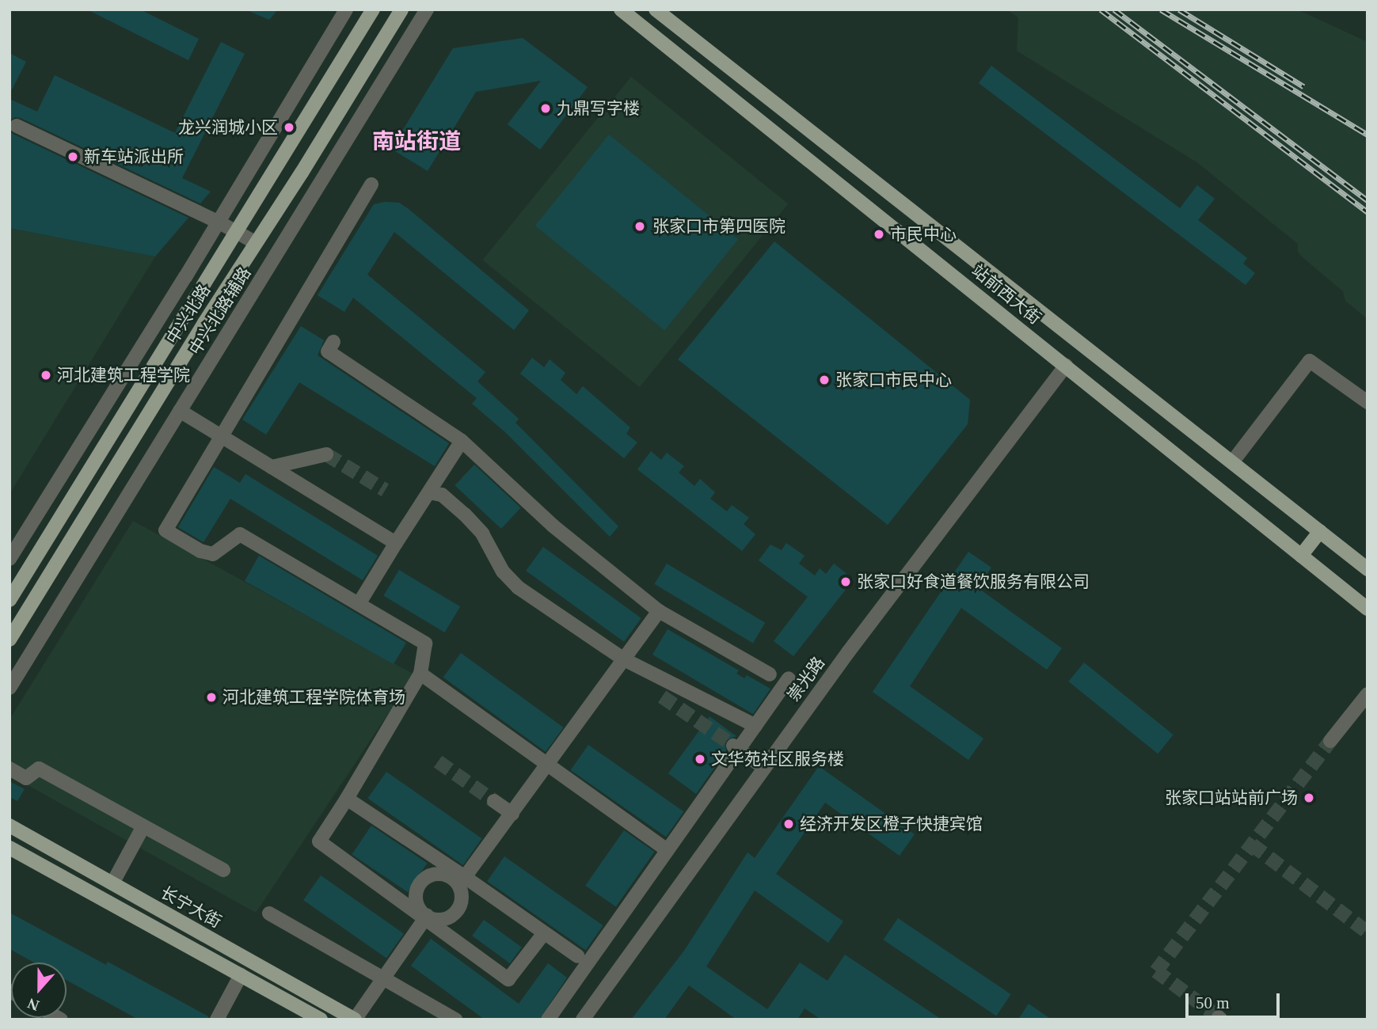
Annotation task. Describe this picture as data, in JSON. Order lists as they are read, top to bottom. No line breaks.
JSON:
{"streets":{"main road":["站前西大街","中兴北路","长宁大街"],"street":["中兴北路辅路","崇光路"]},"crossings":[["站前西大街","崇光路"]],"districts":["南站街道"],"places":["九鼎写字楼","龙兴润城小区","新车站派出所","张家口市第四医院","市民中心","河北建筑工程学院","张家口市民中心","张家口好食道餐饮服务有限公司","河北建筑工程学院体育场","文华苑社区服务楼","张家口站站前广场","经济开发区橙子快捷宾馆"],"scale_bar":"50 m","north":"bottom"}
